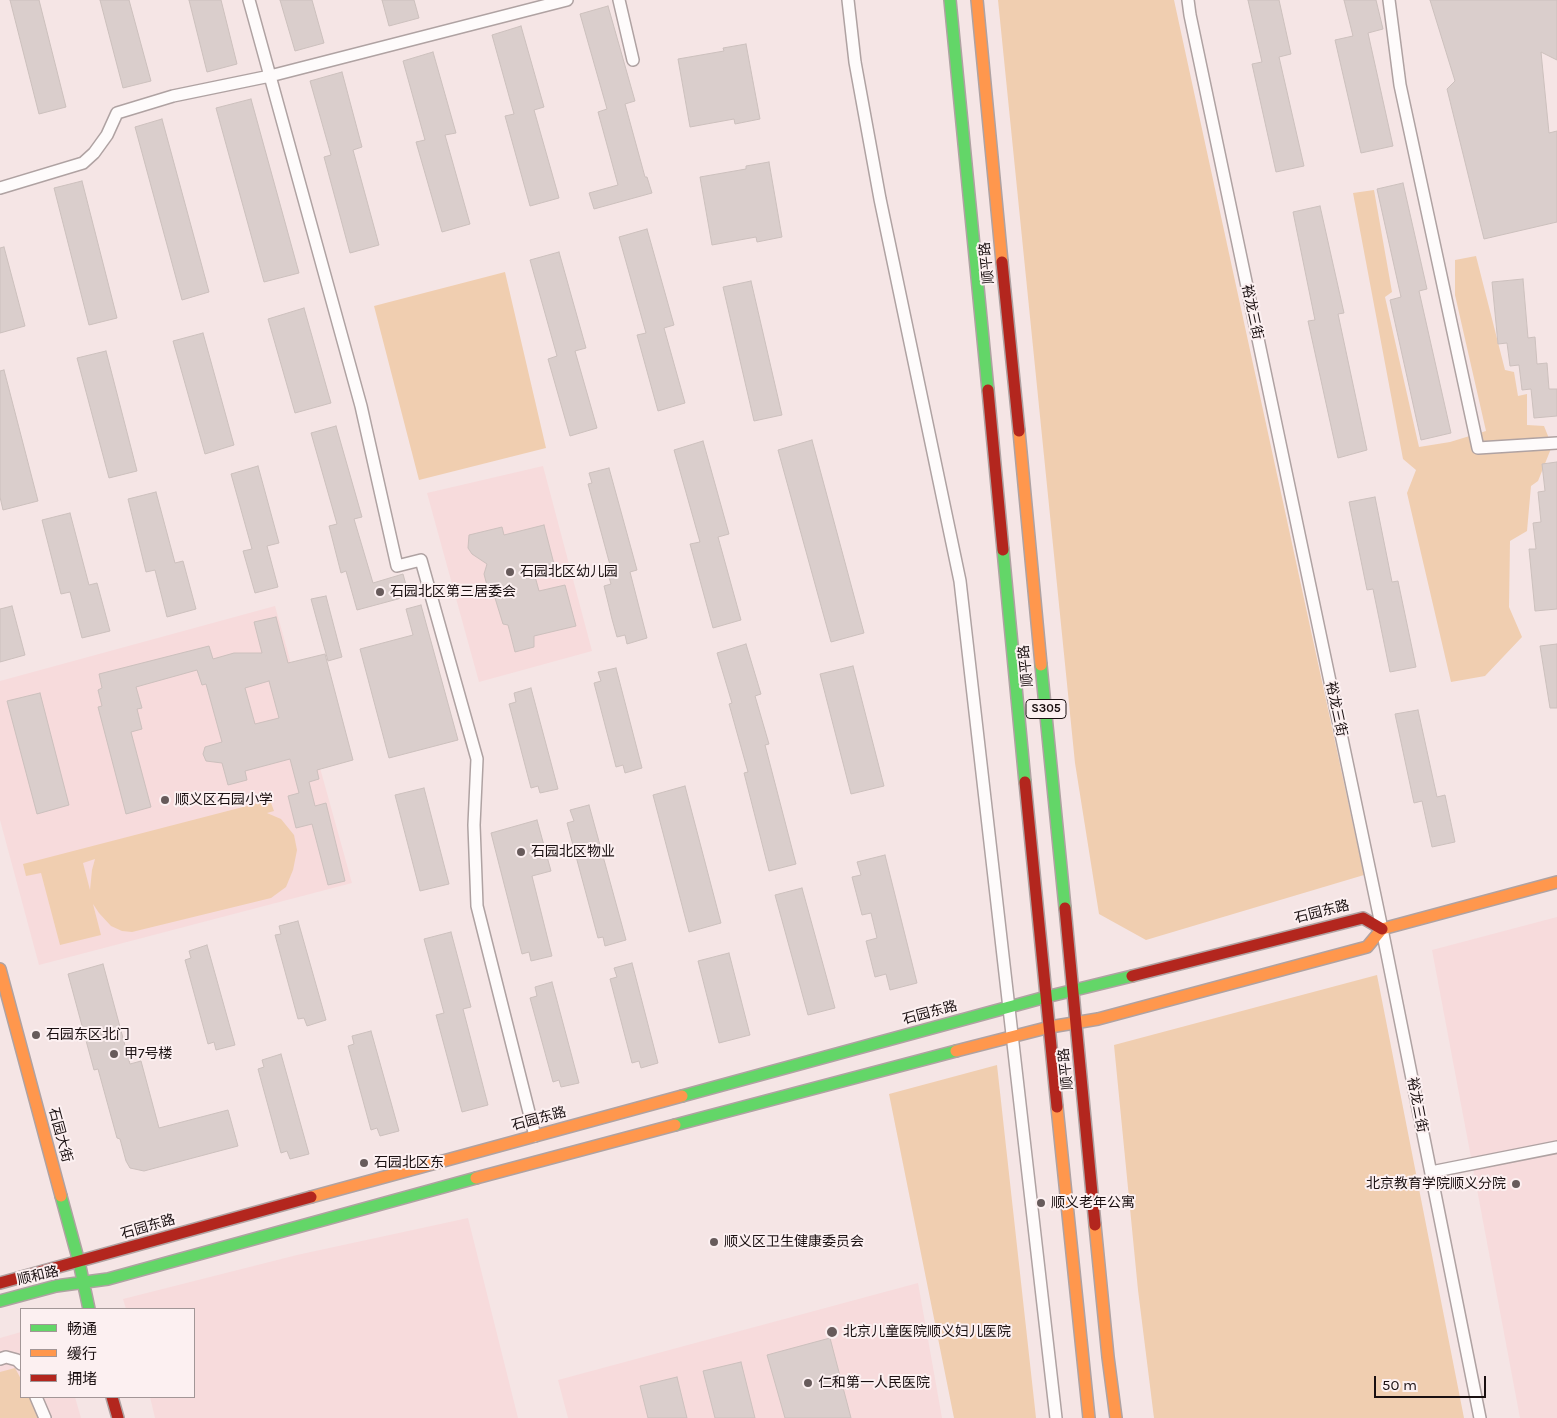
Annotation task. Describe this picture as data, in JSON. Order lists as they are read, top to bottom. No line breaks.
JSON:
{"streets":{"main road":["顺平路","S305","石园东路","石园大街","顺和路"],"street":["裕龙三街"]},"crossings":[["顺平路","石园东路"],["裕龙三街","石园东路"],["石园东路","石园大街"],["石园东路","顺和路"],["石园大街","顺和路"]],"places":["石园北区幼儿园","石园北区第三居委会","顺义区石园小学","石园北区物业","石园东区北门","甲7号楼","石园北区东","北京教育学院顺义分院","顺义老年公寓","顺义区卫生健康委员会","北京儿童医院顺义妇儿医院","仁和第一人民医院"],"legend":["畅通","缓行","拥堵"],"scale_bar":"50 m"}
